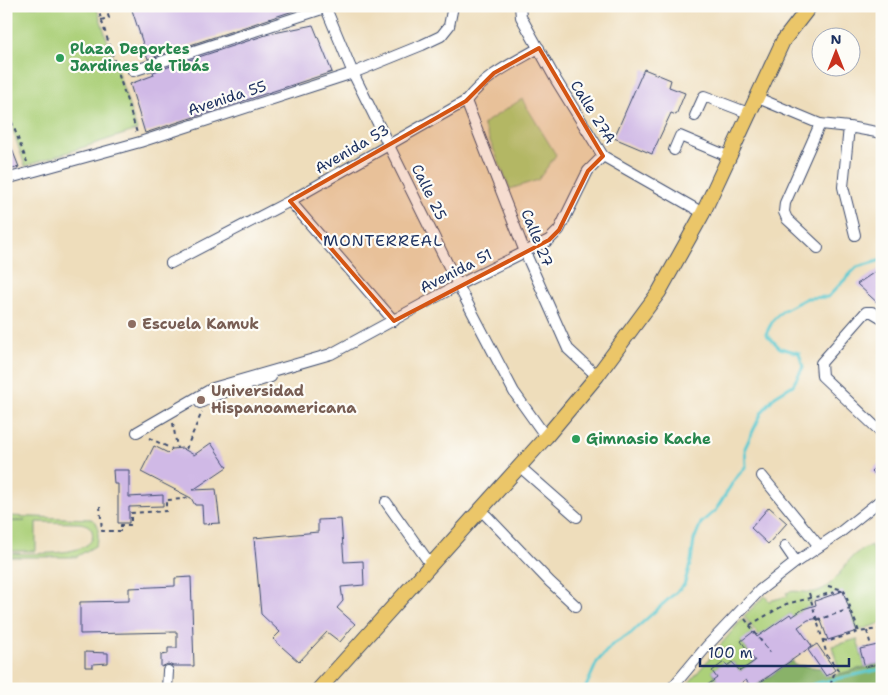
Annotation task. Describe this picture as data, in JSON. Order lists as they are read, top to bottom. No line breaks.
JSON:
{"streets":{"street":["Avenida 55","Calle 27A","Avenida 53","Calle 25","Calle 27","Avenida 51"]},"crossings":[["Avenida 55","Calle 25"],["Calle 27A","Avenida 53"],["Calle 27A","Avenida 51"],["Avenida 53","Calle 25"],["Avenida 53","Calle 27"],["Calle 25","Avenida 51"],["Calle 27","Avenida 51"]],"districts":["MONTERREAL"],"places":["Plaza Deportes Jardines de Tibás","Escuela Kamuk","Universidad Hispanoamericana","Gimnasio Kache"],"scale_bar":"100 m","north":"top"}
